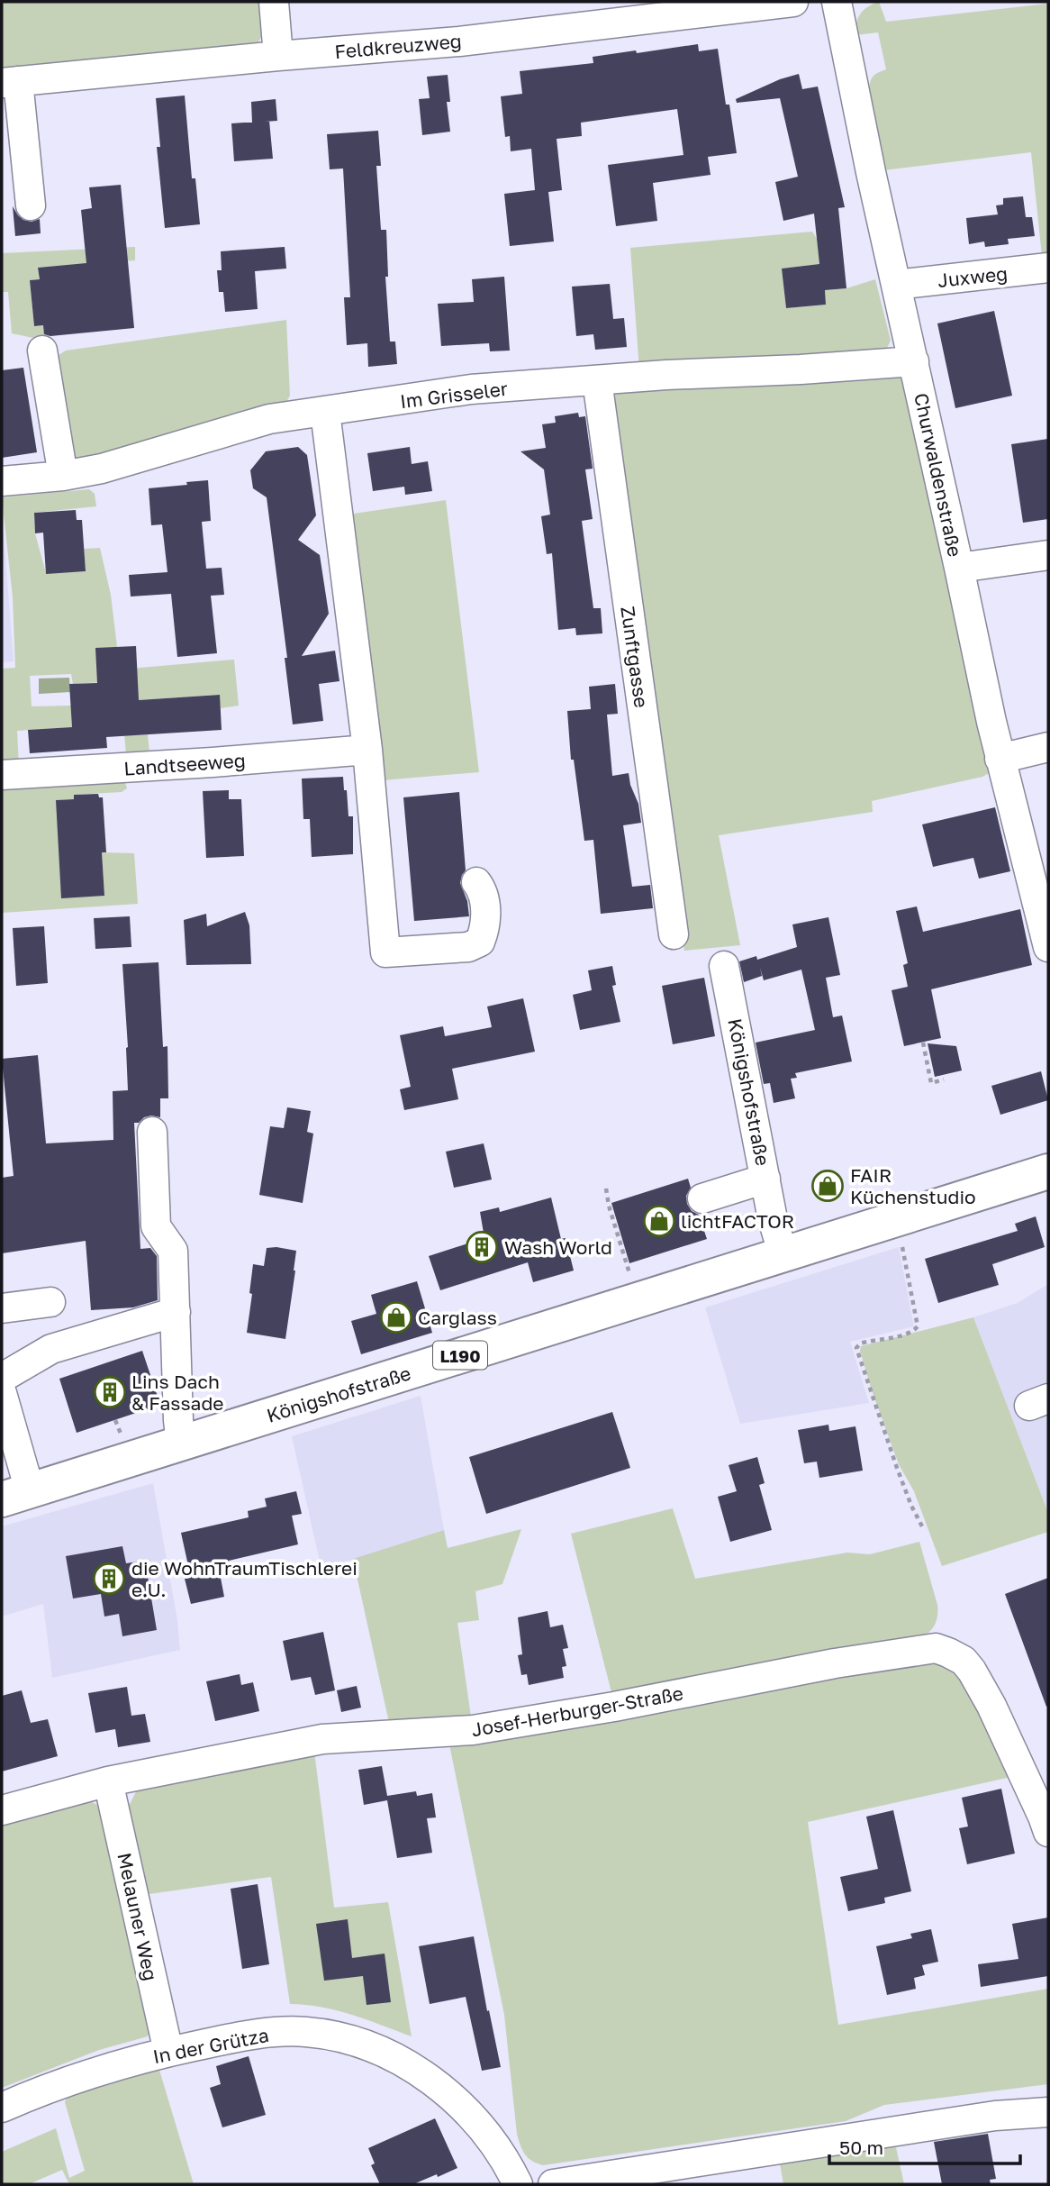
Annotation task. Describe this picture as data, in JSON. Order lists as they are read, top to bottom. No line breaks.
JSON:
{"streets":{"main road":["Königshofstraße","L190"],"street":["Feldkreuzweg","Juxweg","Im Grisseler","Churwaldenstraße","Zunftgasse","Landtseeweg","Josef-Herburger-Straße","Melauner Weg","In der Grütza"]},"crossings":[["Juxweg","Churwaldenstraße"],["Im Grisseler","Churwaldenstraße"],["Im Grisseler","Zunftgasse"],["Josef-Herburger-Straße","Melauner Weg"],["Melauner Weg","In der Grütza"]],"places":{"shop":["FAIR Küchenstudio","lichtFACTOR","Carglass"],"building":["Wash World","Lins Dach & Fassade","die WohnTraumTischlerei e.U."]},"scale_bar":"50 m"}
